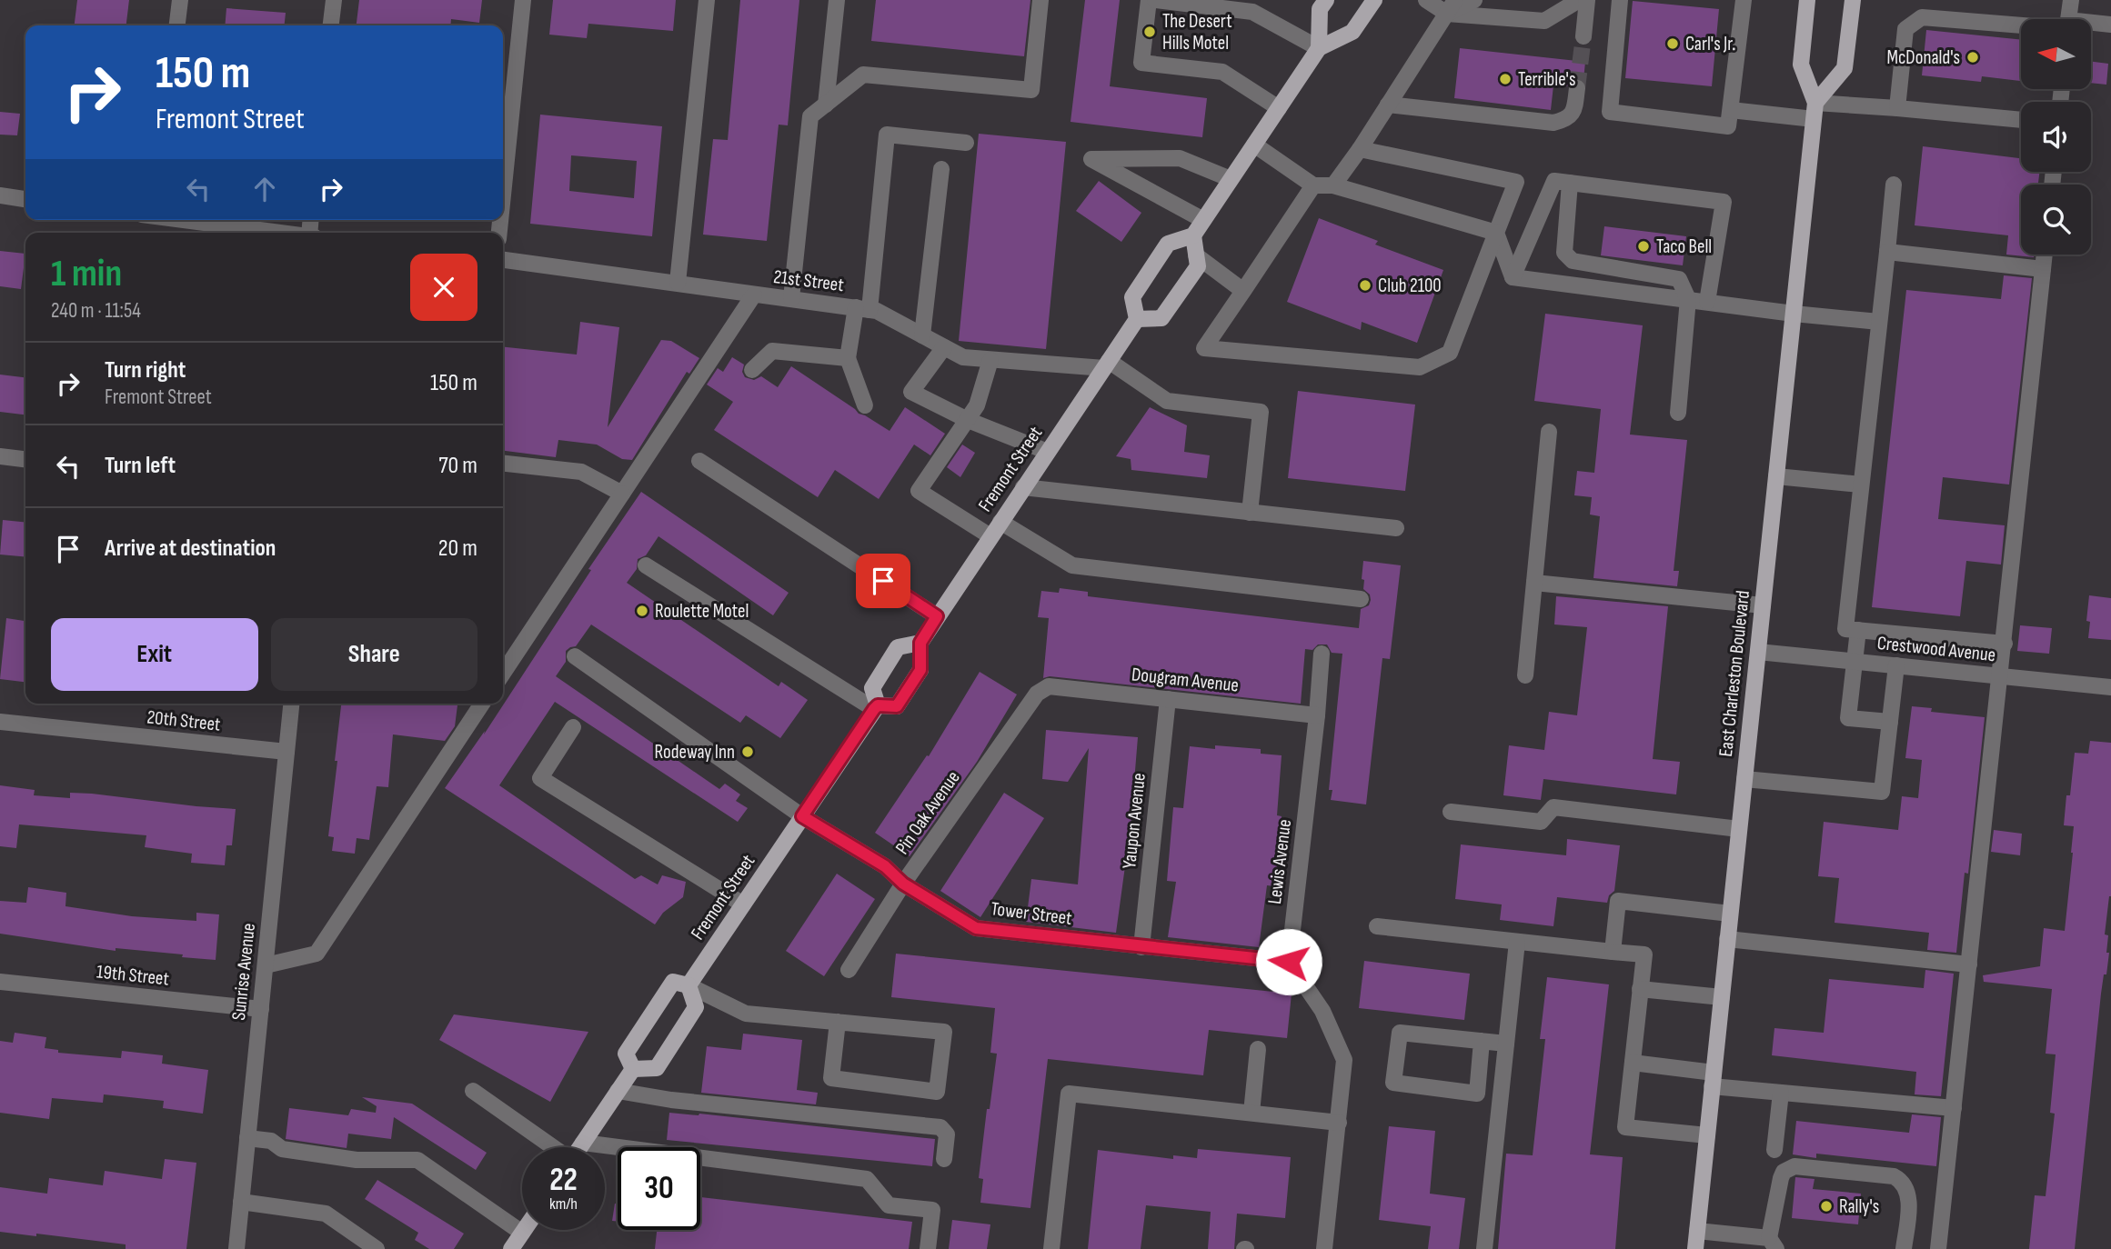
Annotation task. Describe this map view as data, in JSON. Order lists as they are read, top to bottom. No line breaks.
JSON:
{"streets":{"main road":["Fremont Street","East Charleston Boulevard"],"street":["21st Street","Crestwood Avenue","Dougram Avenue","20th Street","Pin Oak Avenue","Yaupon Avenue","Lewis Avenue","Tower Street","Sunrise Avenue","19th Street"]},"crossings":[["21st Street","Fremont Street"],["Fremont Street","Tower Street"],["Crestwood Avenue","East Charleston Boulevard"],["Dougram Avenue","Pin Oak Avenue"],["Dougram Avenue","Yaupon Avenue"],["Dougram Avenue","Lewis Avenue"],["20th Street","Sunrise Avenue"],["Pin Oak Avenue","Tower Street"],["Yaupon Avenue","Tower Street"],["Lewis Avenue","Tower Street"],["Sunrise Avenue","19th Street"]],"places":["The Desert Hills Motel","Carl's Jr.","McDonald's","Terrible's","Taco Bell","Club 2100","Roulette Motel","Rodeway Inn","Rally's"],"north":"left","page":{"turn":["150 m","Fremont Street"],"heading":["1 min","240 m · 11:54"],"list":[{"name":"Turn right","note":"Fremont Street","value":"150 m"},{"name":"Turn left","value":"70 m"},{"name":"Arrive at destination","value":"20 m"}],"buttons":["Exit","Share"],"speed":"22 km/h","limit":"30"}}
